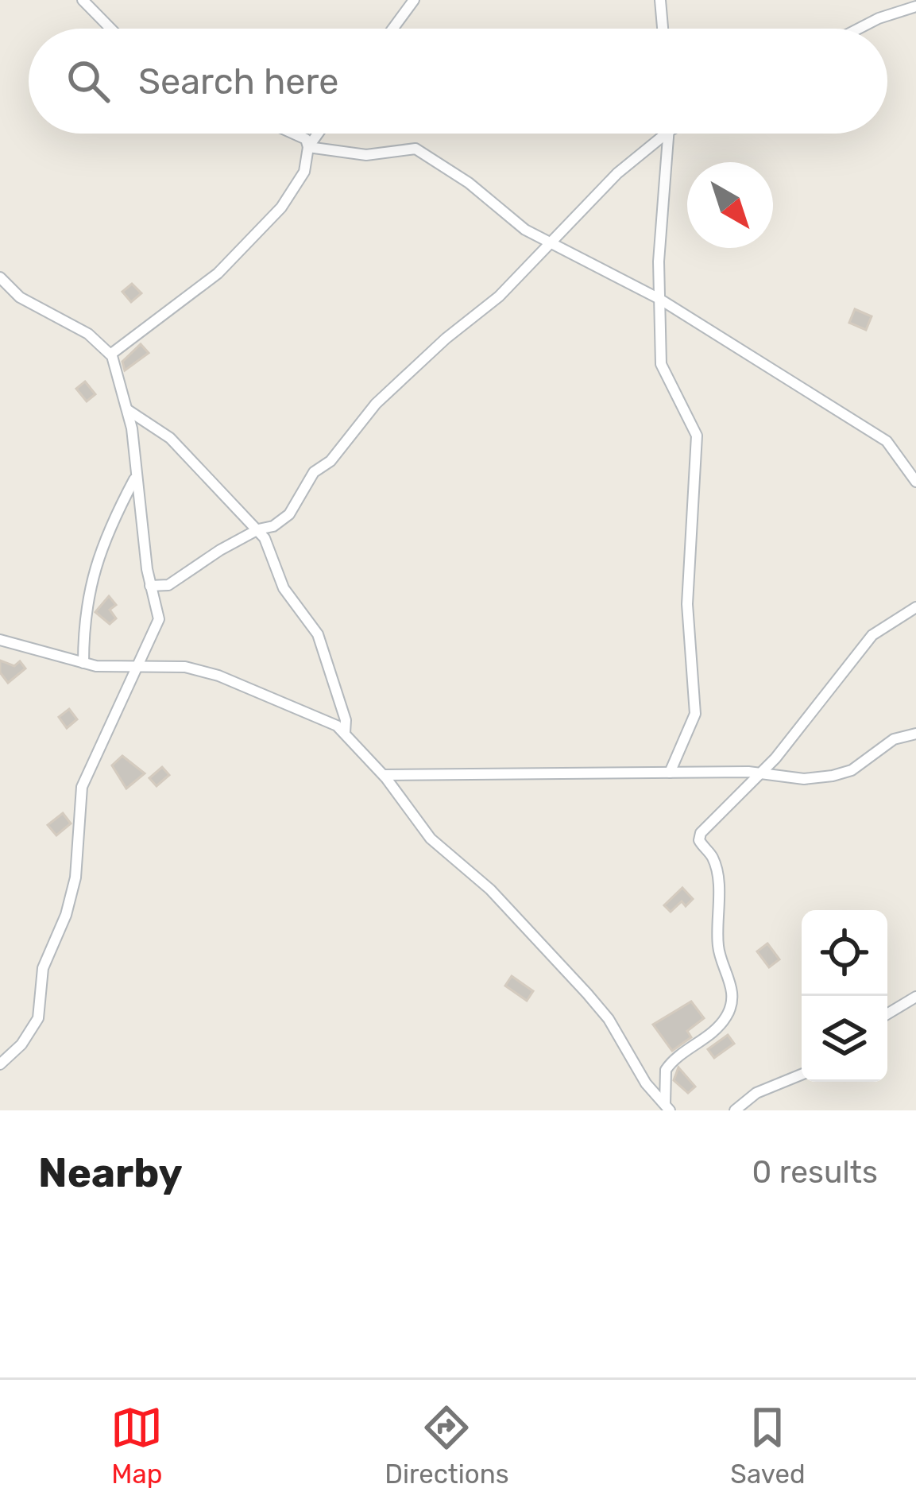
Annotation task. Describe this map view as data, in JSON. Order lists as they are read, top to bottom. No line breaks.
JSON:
{"north":"bottom right","page":{"search":"Search here","heading":["Nearby","0 results"],"nav":["Map","Directions","Saved"]}}
